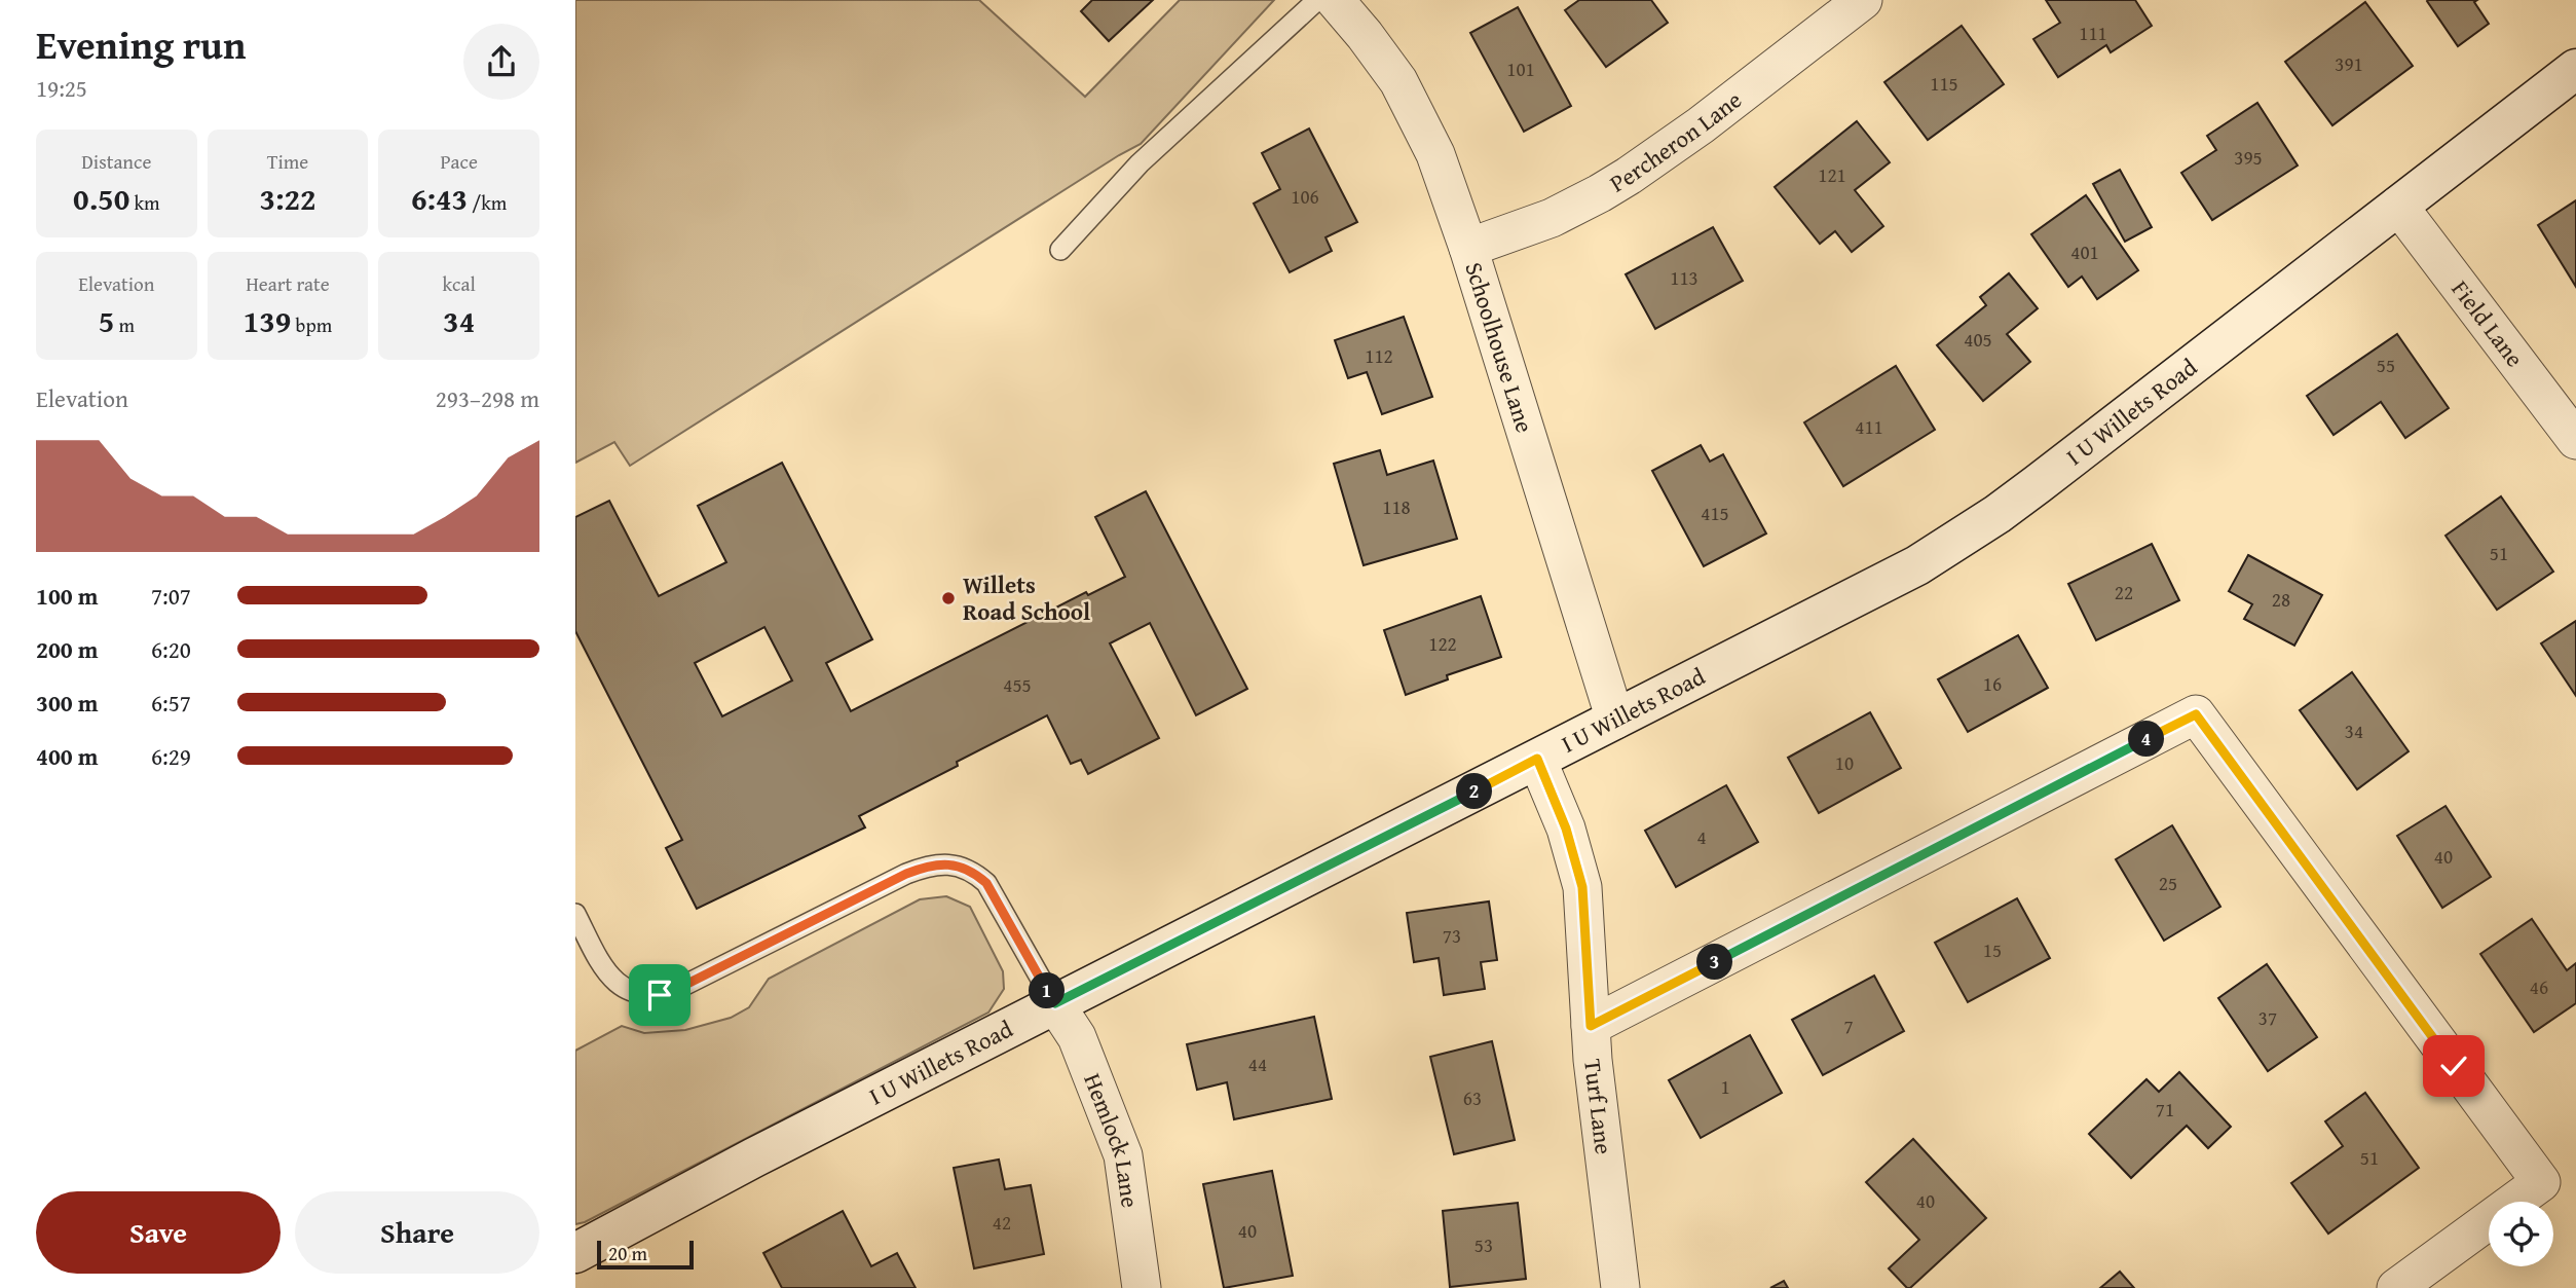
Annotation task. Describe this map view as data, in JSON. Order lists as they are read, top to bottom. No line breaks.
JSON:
{"streets":{"main road":["I U Willets Road"],"street":["Percheron Lane","Field Lane","Schoolhouse Lane","Turf Lane","Hemlock Lane"]},"crossings":[["Percheron Lane","Schoolhouse Lane"],["Field Lane","I U Willets Road"],["Schoolhouse Lane","I U Willets Road"],["I U Willets Road","Turf Lane"],["I U Willets Road","Hemlock Lane"]],"places":["Willets Road School"],"house_numbers":["111","391","101","115","395","121","106","401","113","405","112","55","411","118","415","51","22","28","122","16","455","34","10","4","40","25","73","15","46","37","7","44","1","63","71","51","40","42","40","53"],"scale_bar":"20 m","page":{"heading":["Evening run","19:25"],"stats":[["Distance","0.50 km"],["Time","3:22"],["Pace","6:43 /km"],["Elevation","5 m"],["Heart rate","139 bpm"],["kcal","34"]],"chart":["Elevation","293–298 m"],"list":[{"name":"100 m","note":"7:07"},{"name":"200 m","note":"6:20"},{"name":"300 m","note":"6:57"},{"name":"400 m","note":"6:29"}],"pins":["4","2","3","1"],"buttons":["Save","Share"],"scale":"20 m"}}
